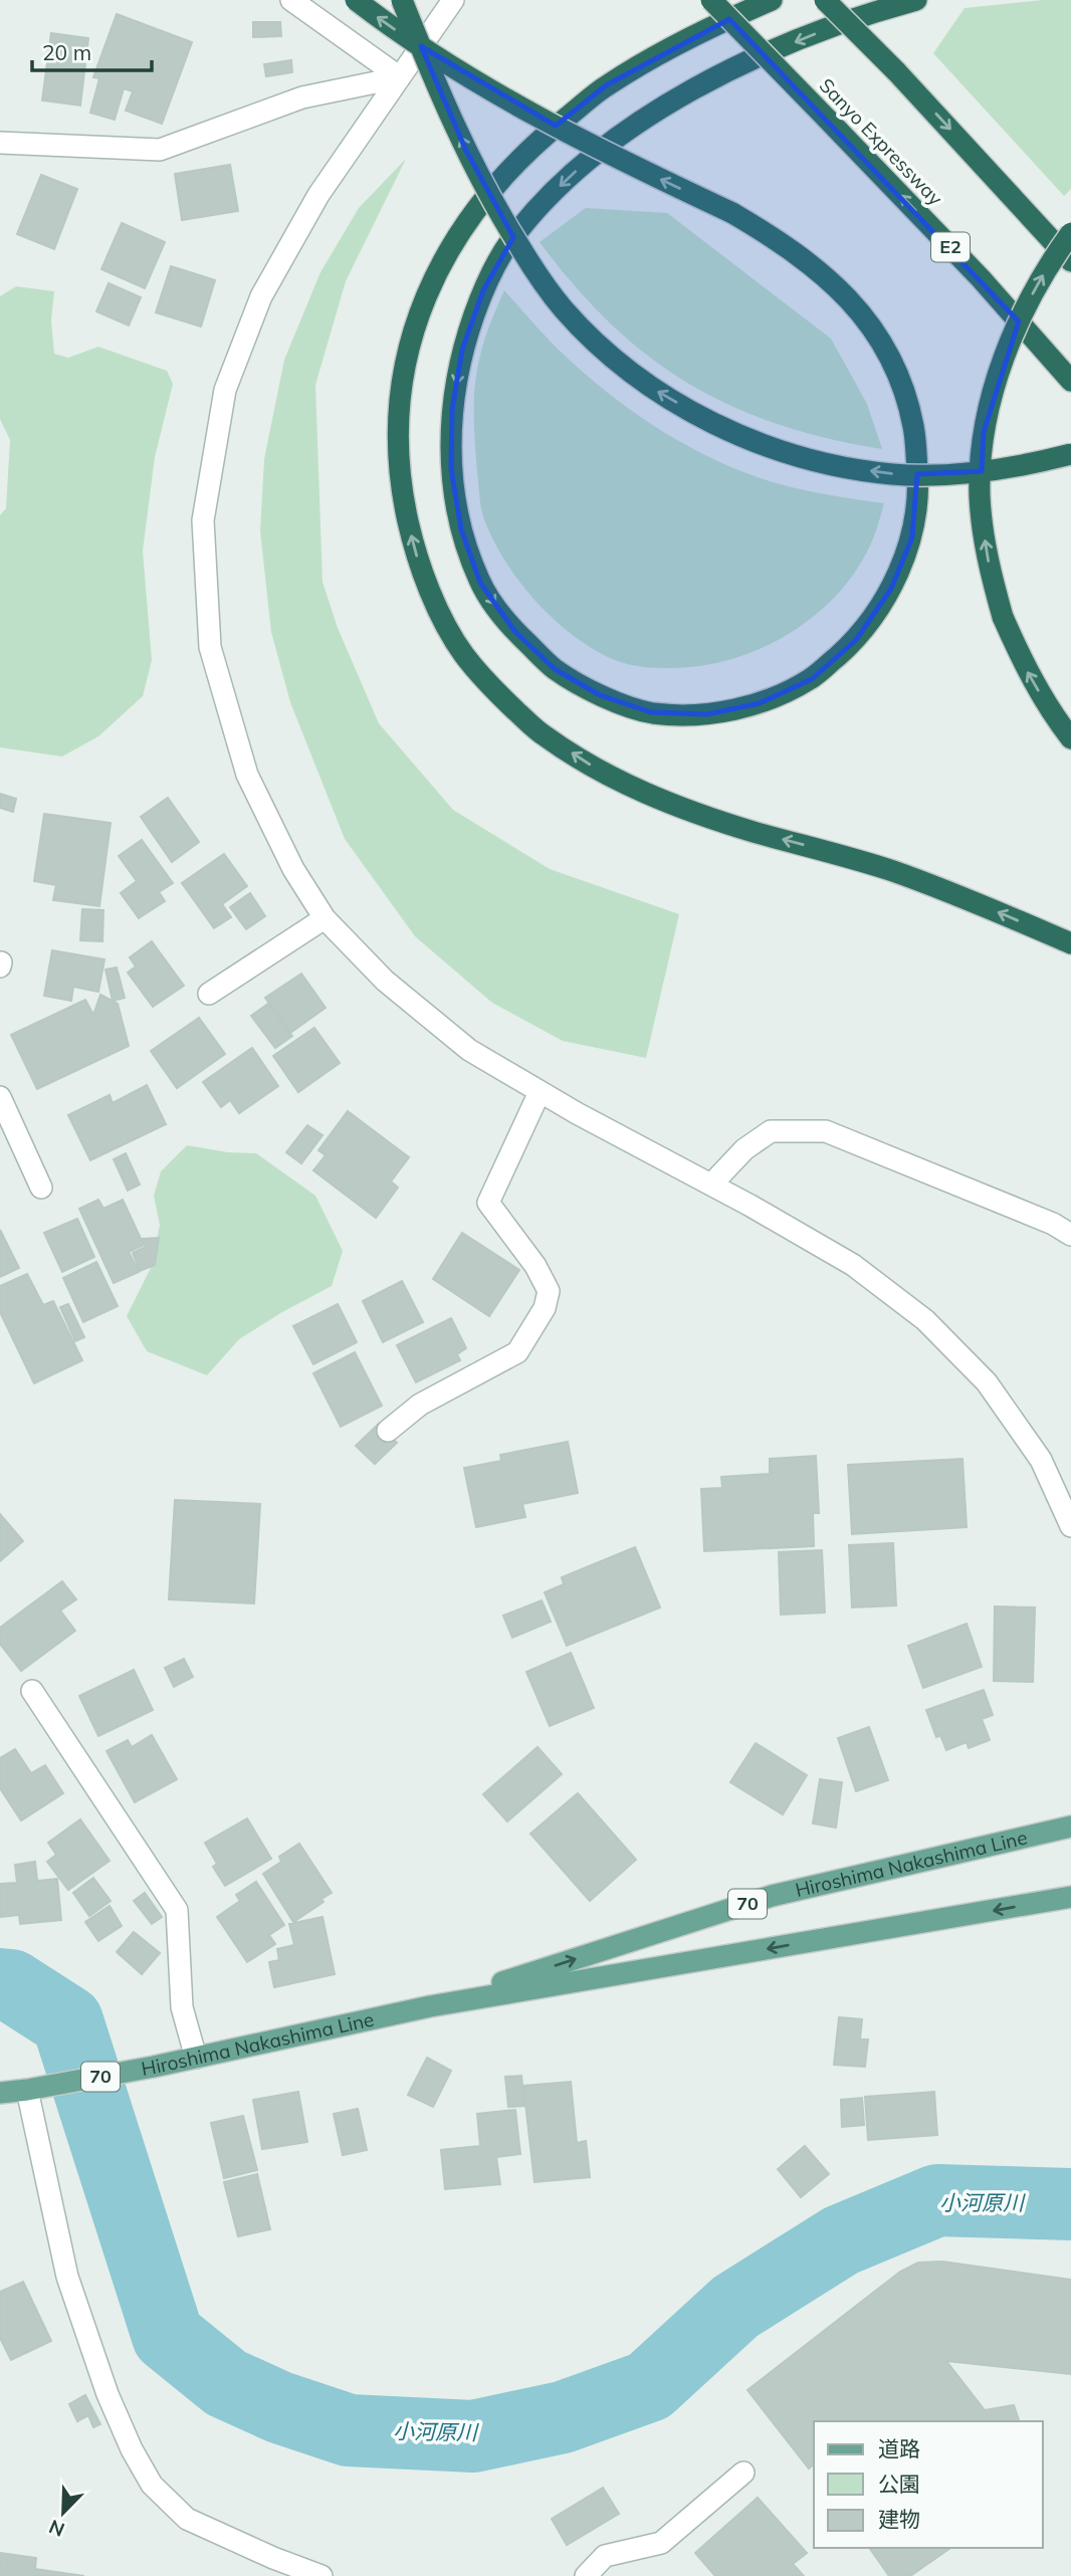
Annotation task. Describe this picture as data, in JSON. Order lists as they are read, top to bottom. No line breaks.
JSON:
{"streets":{"highway":["Sanyo Expressway","E2"],"main road":["Hiroshima Nakashima Line","70"]},"water":["小河原川"],"legend":["道路","公園","建物"],"scale_bar":"20 m","north":"bottom left"}
